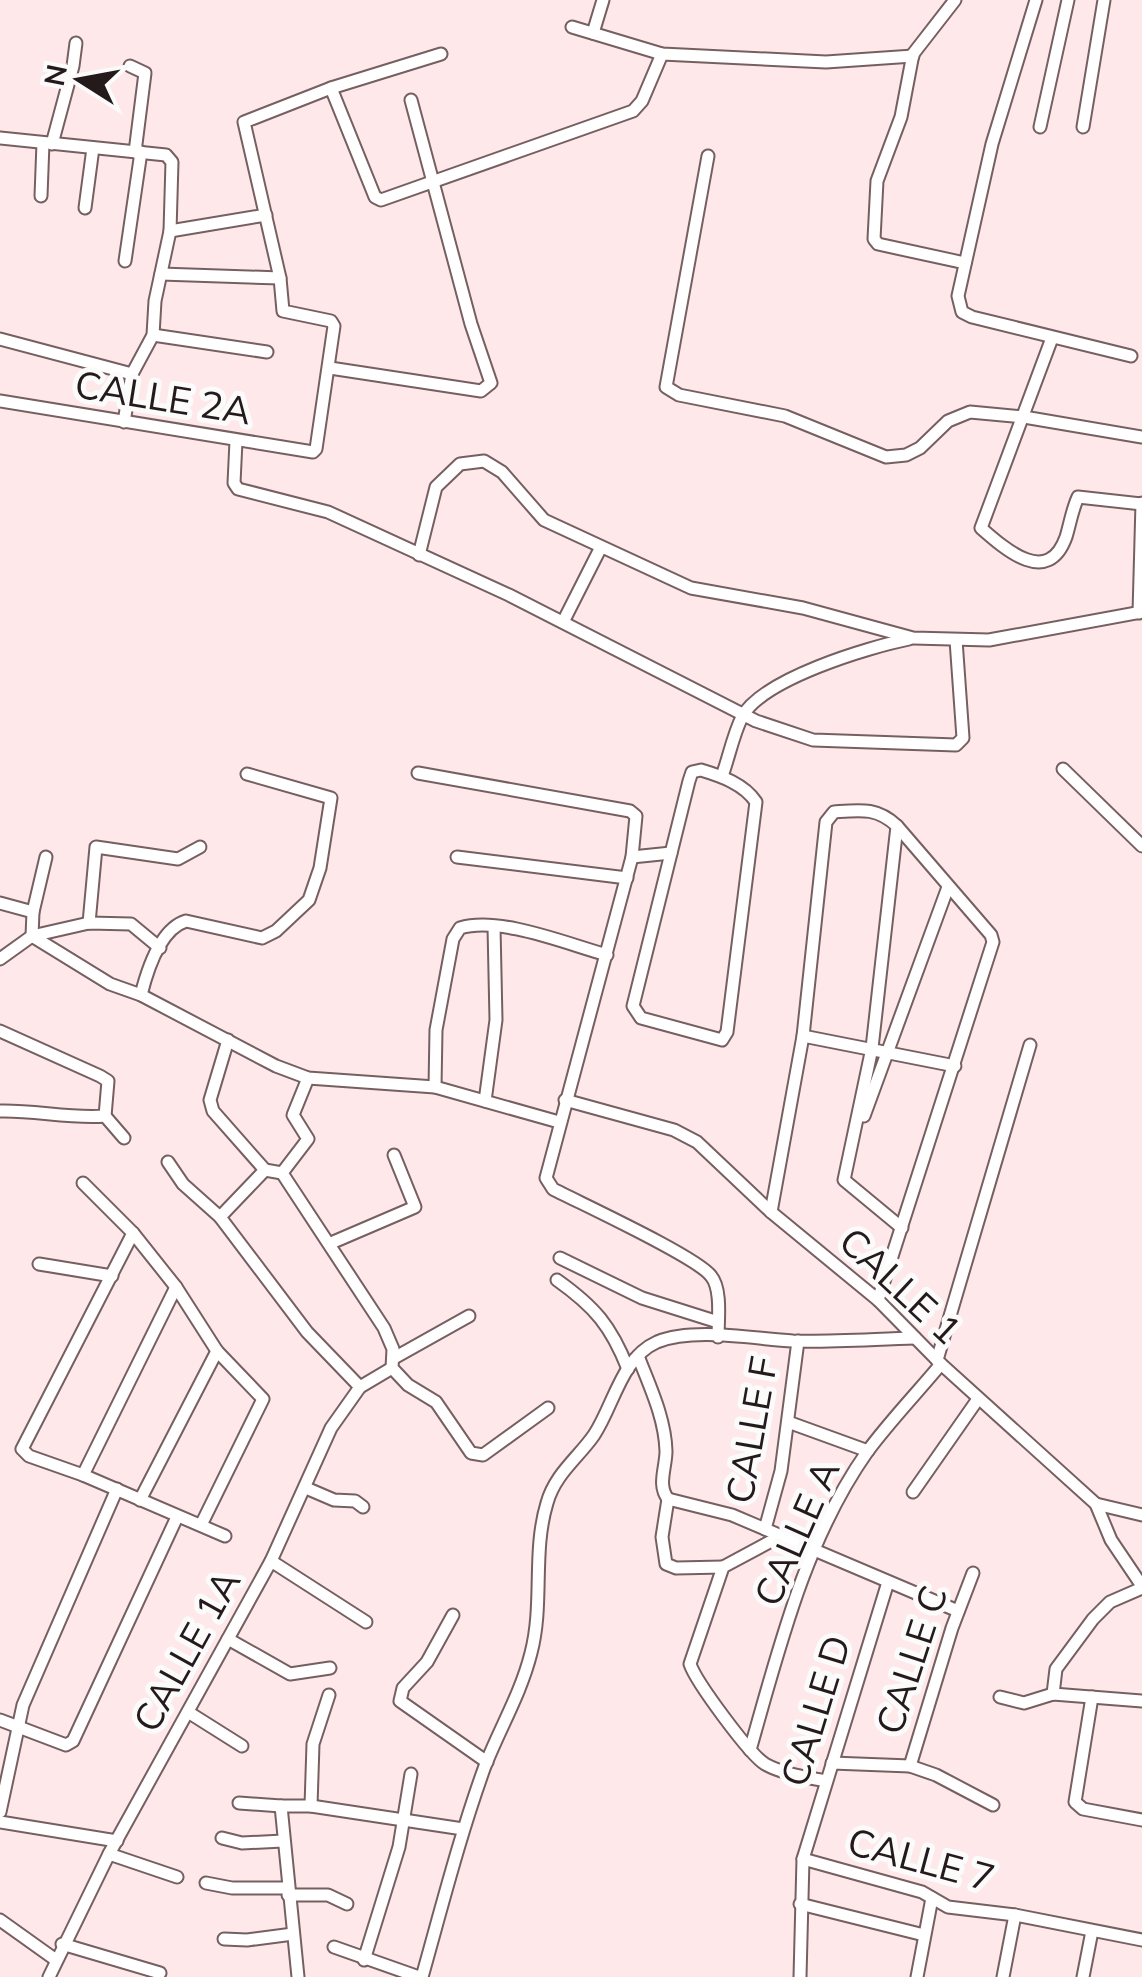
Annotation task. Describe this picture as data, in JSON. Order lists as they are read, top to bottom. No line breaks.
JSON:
{"streets":{"street":["CALLE 2A","CALLE 1","CALLE F","CALLE A","CALLE 1A","CALLE C","CALLE D","CALLE 7"]},"crossings":[["CALLE 1","CALLE A"],["CALLE D","CALLE 7"]],"north":"left"}
